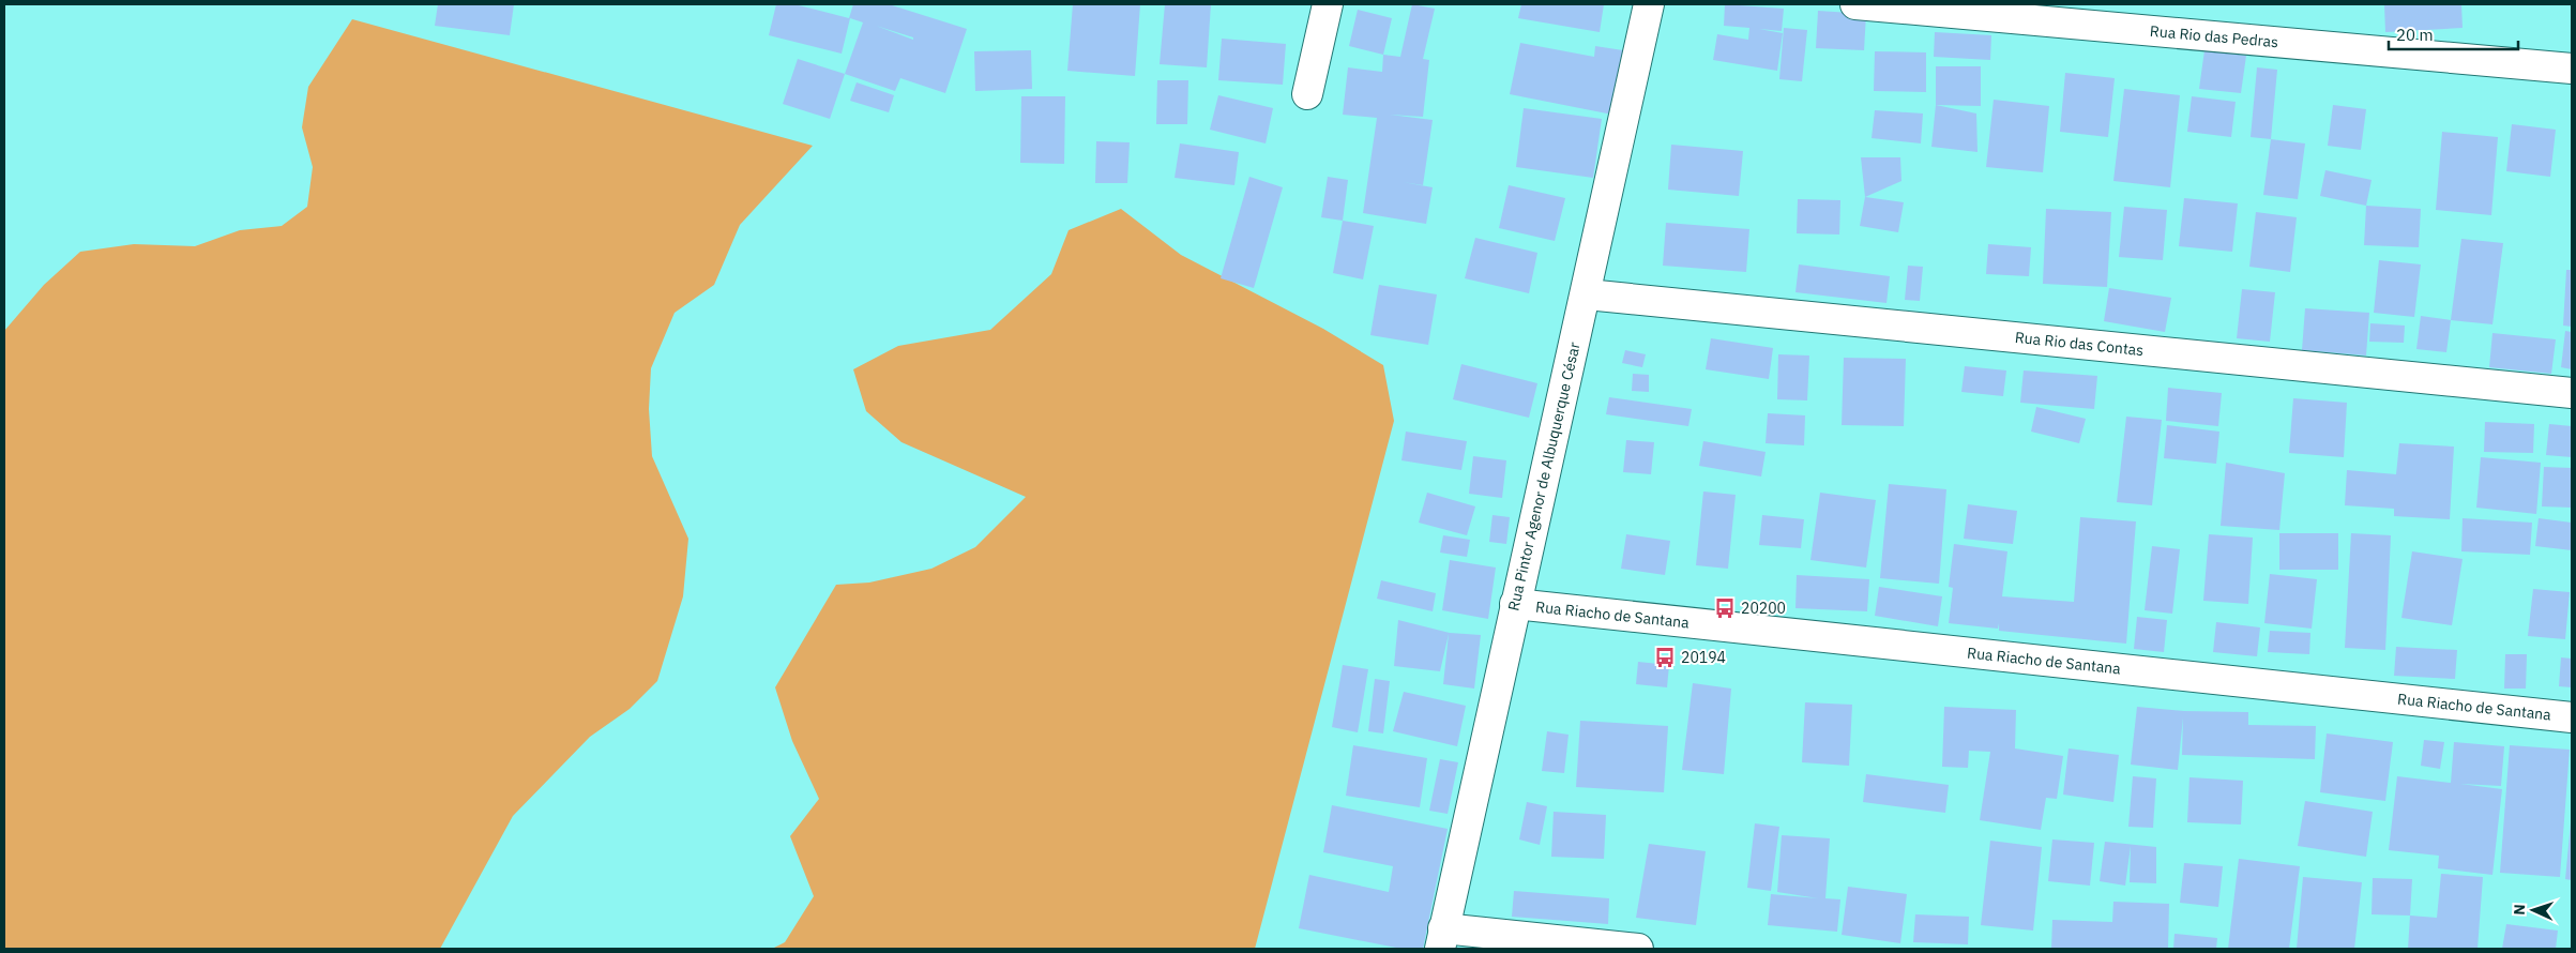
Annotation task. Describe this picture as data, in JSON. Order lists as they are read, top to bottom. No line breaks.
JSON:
{"streets":{"street":["Rua Rio das Pedras","Rua Rio das Contas","Rua Pintor Agenor de Albuquerque César","Rua Riacho de Santana"]},"crossings":[["Rua Rio das Contas","Rua Pintor Agenor de Albuquerque César"],["Rua Pintor Agenor de Albuquerque César","Rua Riacho de Santana"]],"places":{"bus stop":["20200","20194"]},"scale_bar":"20 m","north":"left"}
